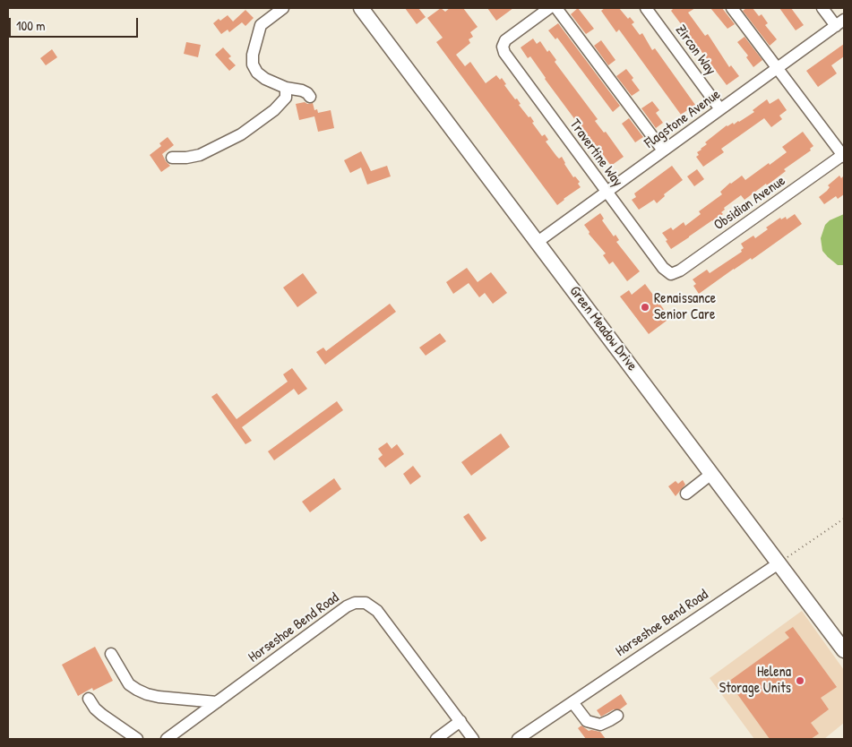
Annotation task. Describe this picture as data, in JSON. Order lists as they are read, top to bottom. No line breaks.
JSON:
{"streets":{"main road":["Green Meadow Drive"],"street":["Zircon Way","Flagstone Avenue","Travertine Way","Obsidian Avenue","Horseshoe Bend Road"]},"crossings":[["Zircon Way","Flagstone Avenue"],["Flagstone Avenue","Travertine Way"],["Flagstone Avenue","Green Meadow Drive"],["Travertine Way","Obsidian Avenue"],["Green Meadow Drive","Horseshoe Bend Road"]],"places":["Renaissance Senior Care","Helena Storage Units"],"scale_bar":"100 m"}
